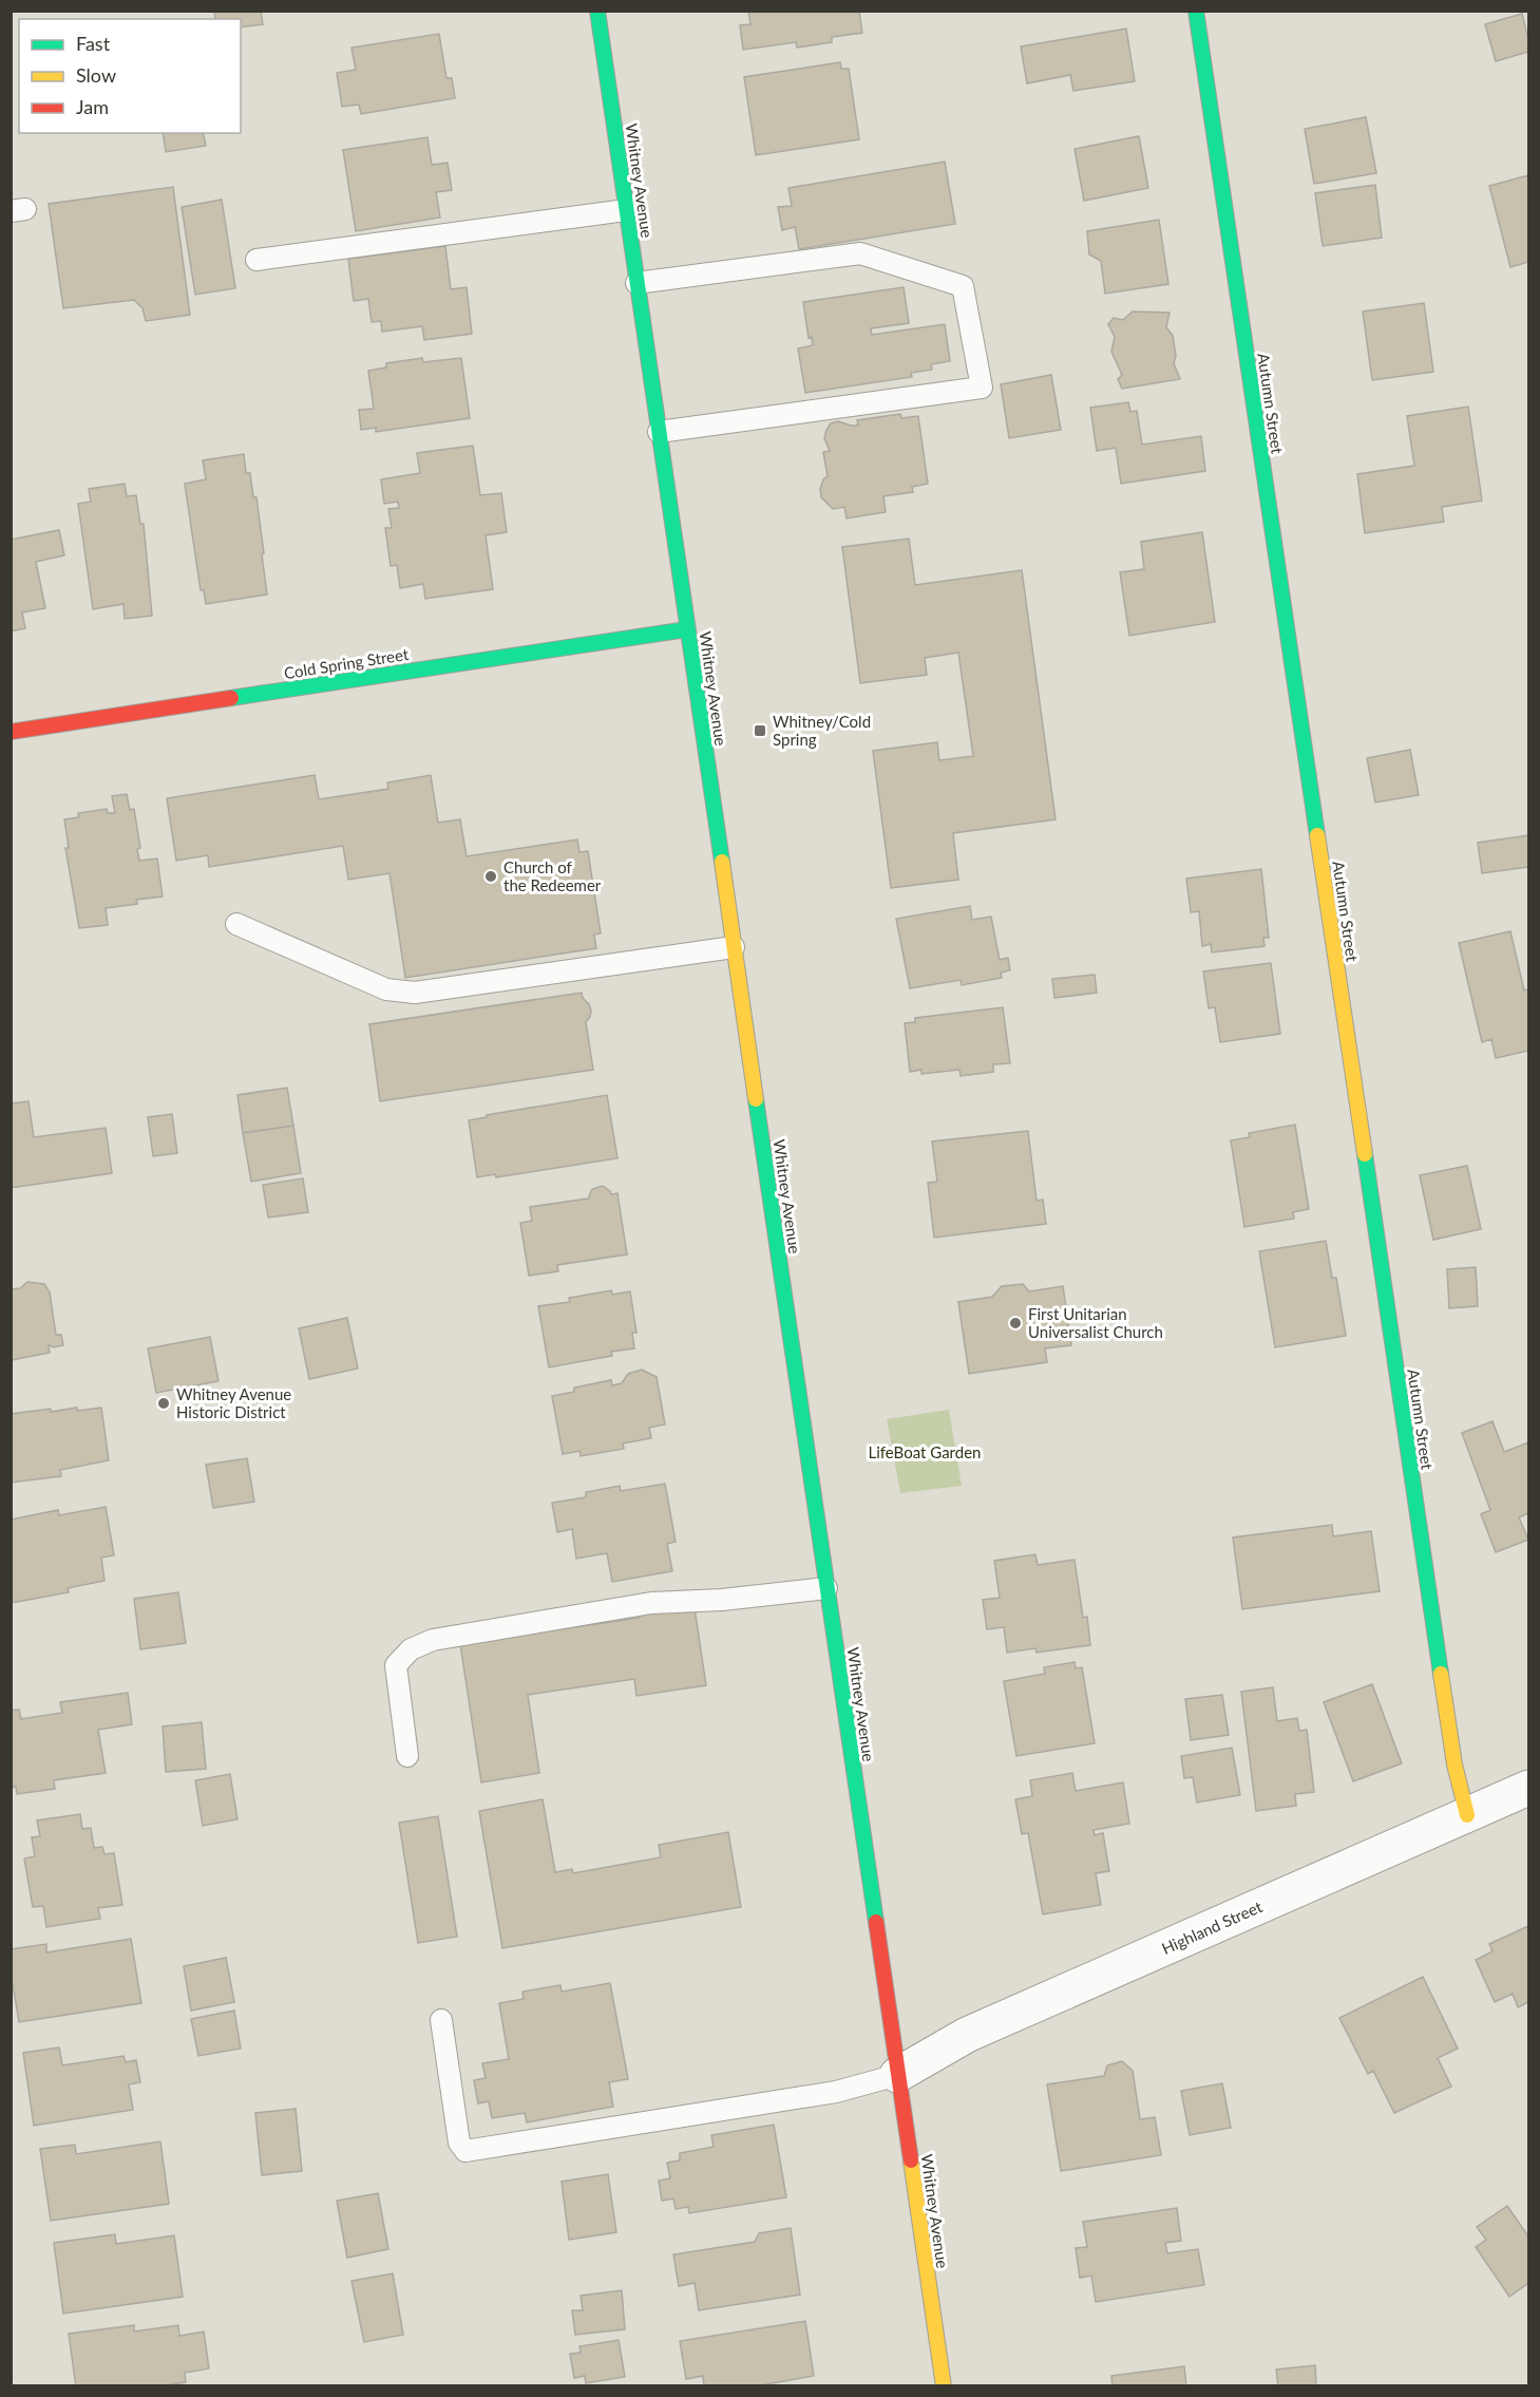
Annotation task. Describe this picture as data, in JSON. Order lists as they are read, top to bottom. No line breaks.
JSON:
{"streets":{"street":["Whitney Avenue","Autumn Street","Cold Spring Street","Highland Street"]},"crossings":[["Whitney Avenue","Cold Spring Street"],["Whitney Avenue","Highland Street"],["Autumn Street","Highland Street"]],"parks":["LifeBoat Garden"],"places":{"transit":["Whitney/Cold Spring"],"other":["Church of the Redeemer","First Unitarian Universalist Church","Whitney Avenue Historic District"]},"legend":["Fast","Slow","Jam"]}
